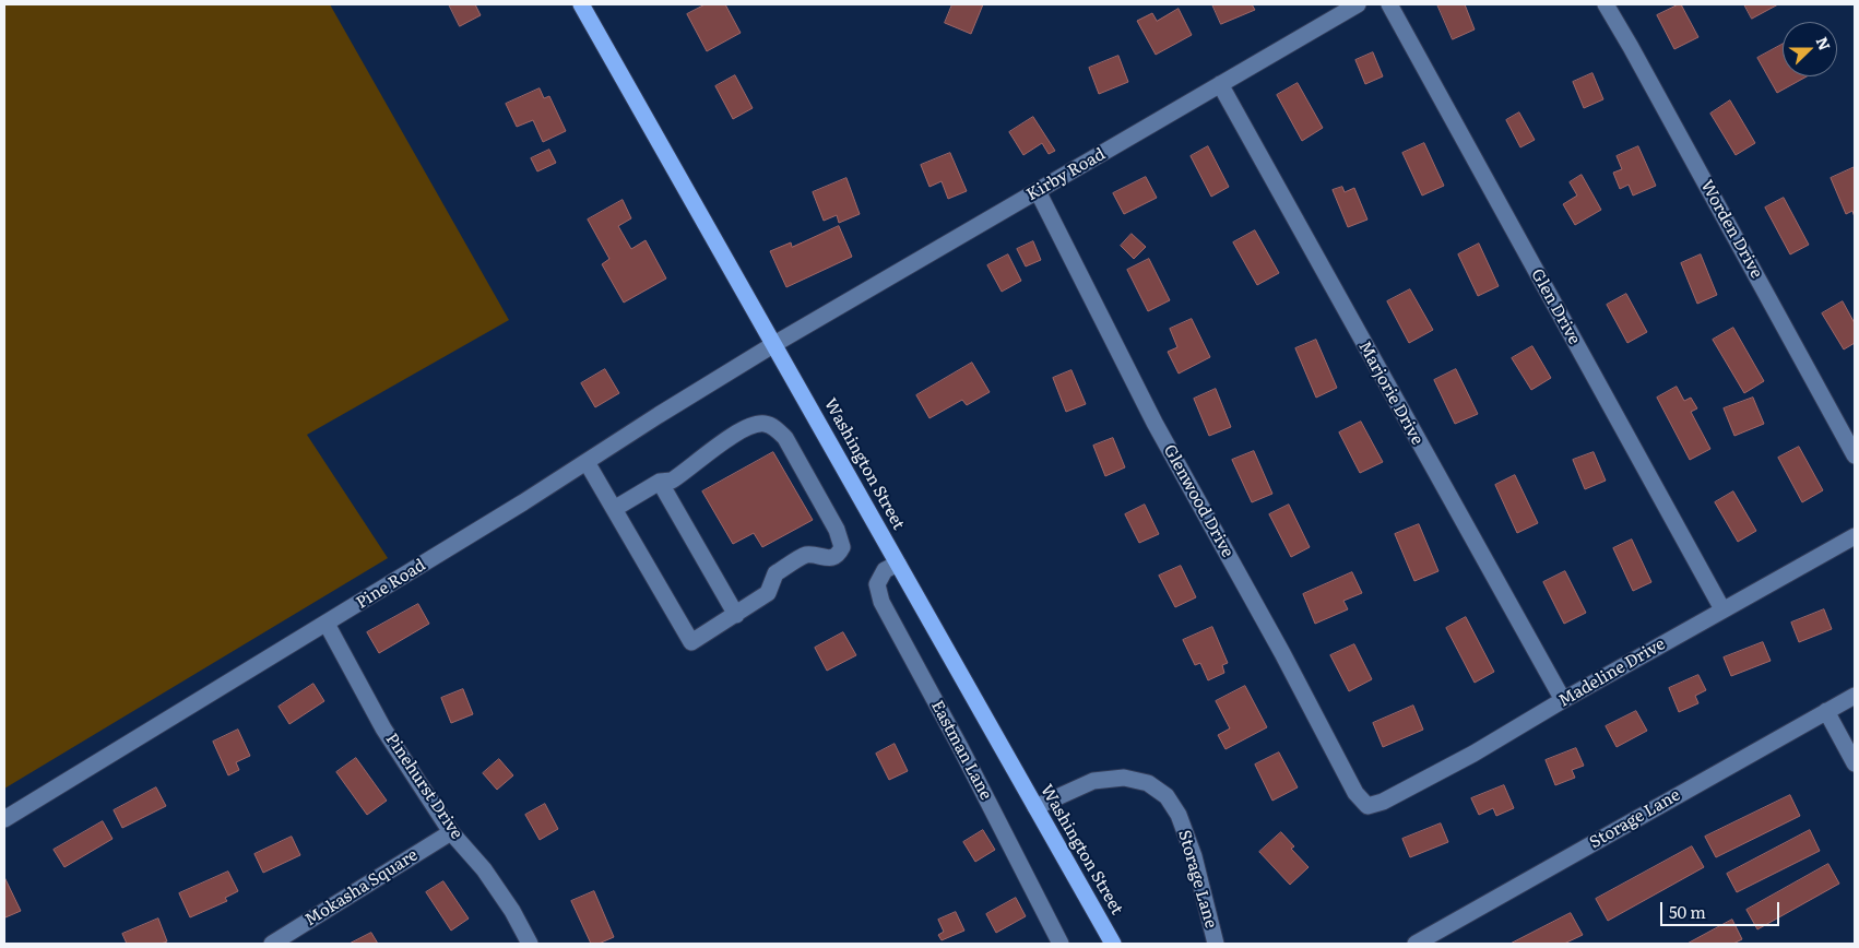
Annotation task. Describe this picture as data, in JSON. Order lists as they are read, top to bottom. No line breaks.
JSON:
{"streets":{"highway":["Washington Street"],"street":["Kirby Road","Worden Drive","Glen Drive","Marjorie Drive","Glenwood Drive","Pine Road","Madeline Drive","Eastman Lane","Pinehurst Drive","Storage Lane","Mokasha Square"]},"crossings":[["Kirby Road","Marjorie Drive"],["Kirby Road","Washington Street"],["Kirby Road","Glenwood Drive"],["Kirby Road","Pine Road"],["Glen Drive","Madeline Drive"],["Marjorie Drive","Madeline Drive"],["Washington Street","Pine Road"],["Washington Street","Eastman Lane"],["Washington Street","Storage Lane"],["Glenwood Drive","Madeline Drive"],["Pine Road","Pinehurst Drive"],["Pinehurst Drive","Mokasha Square"]],"scale_bar":"50 m","north":"right"}
